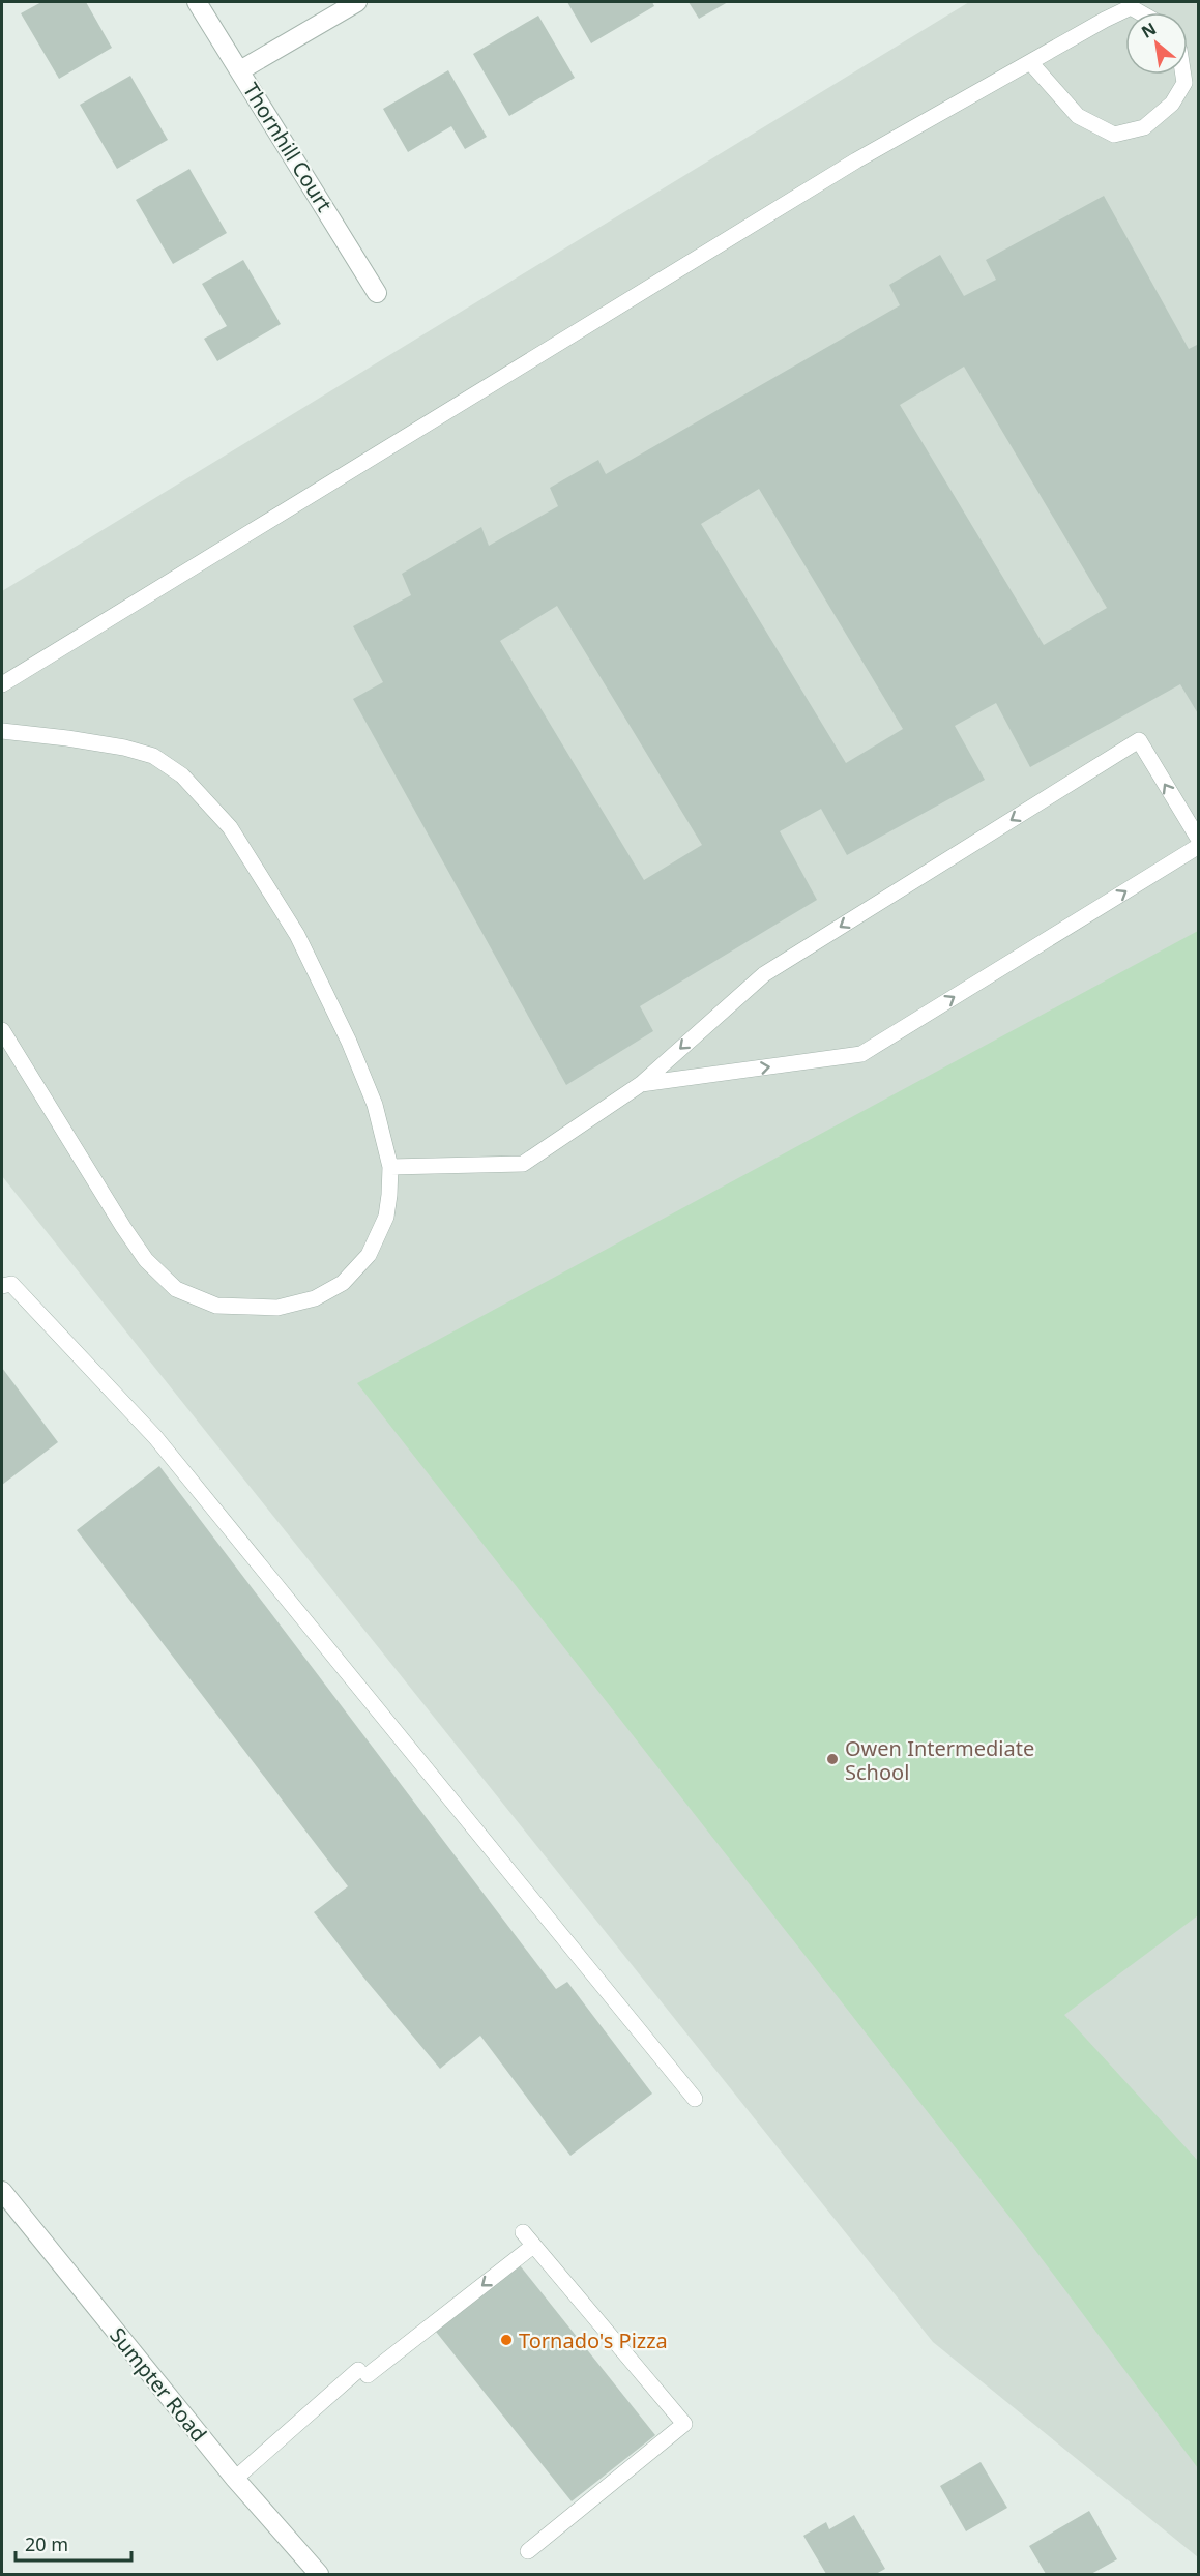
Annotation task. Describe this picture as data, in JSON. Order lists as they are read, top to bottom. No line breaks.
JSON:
{"streets":{"street":["Thornhill Court","Sumpter Road"]},"places":["Owen Intermediate School","Tornado's Pizza"],"scale_bar":"20 m","north":"top left"}
